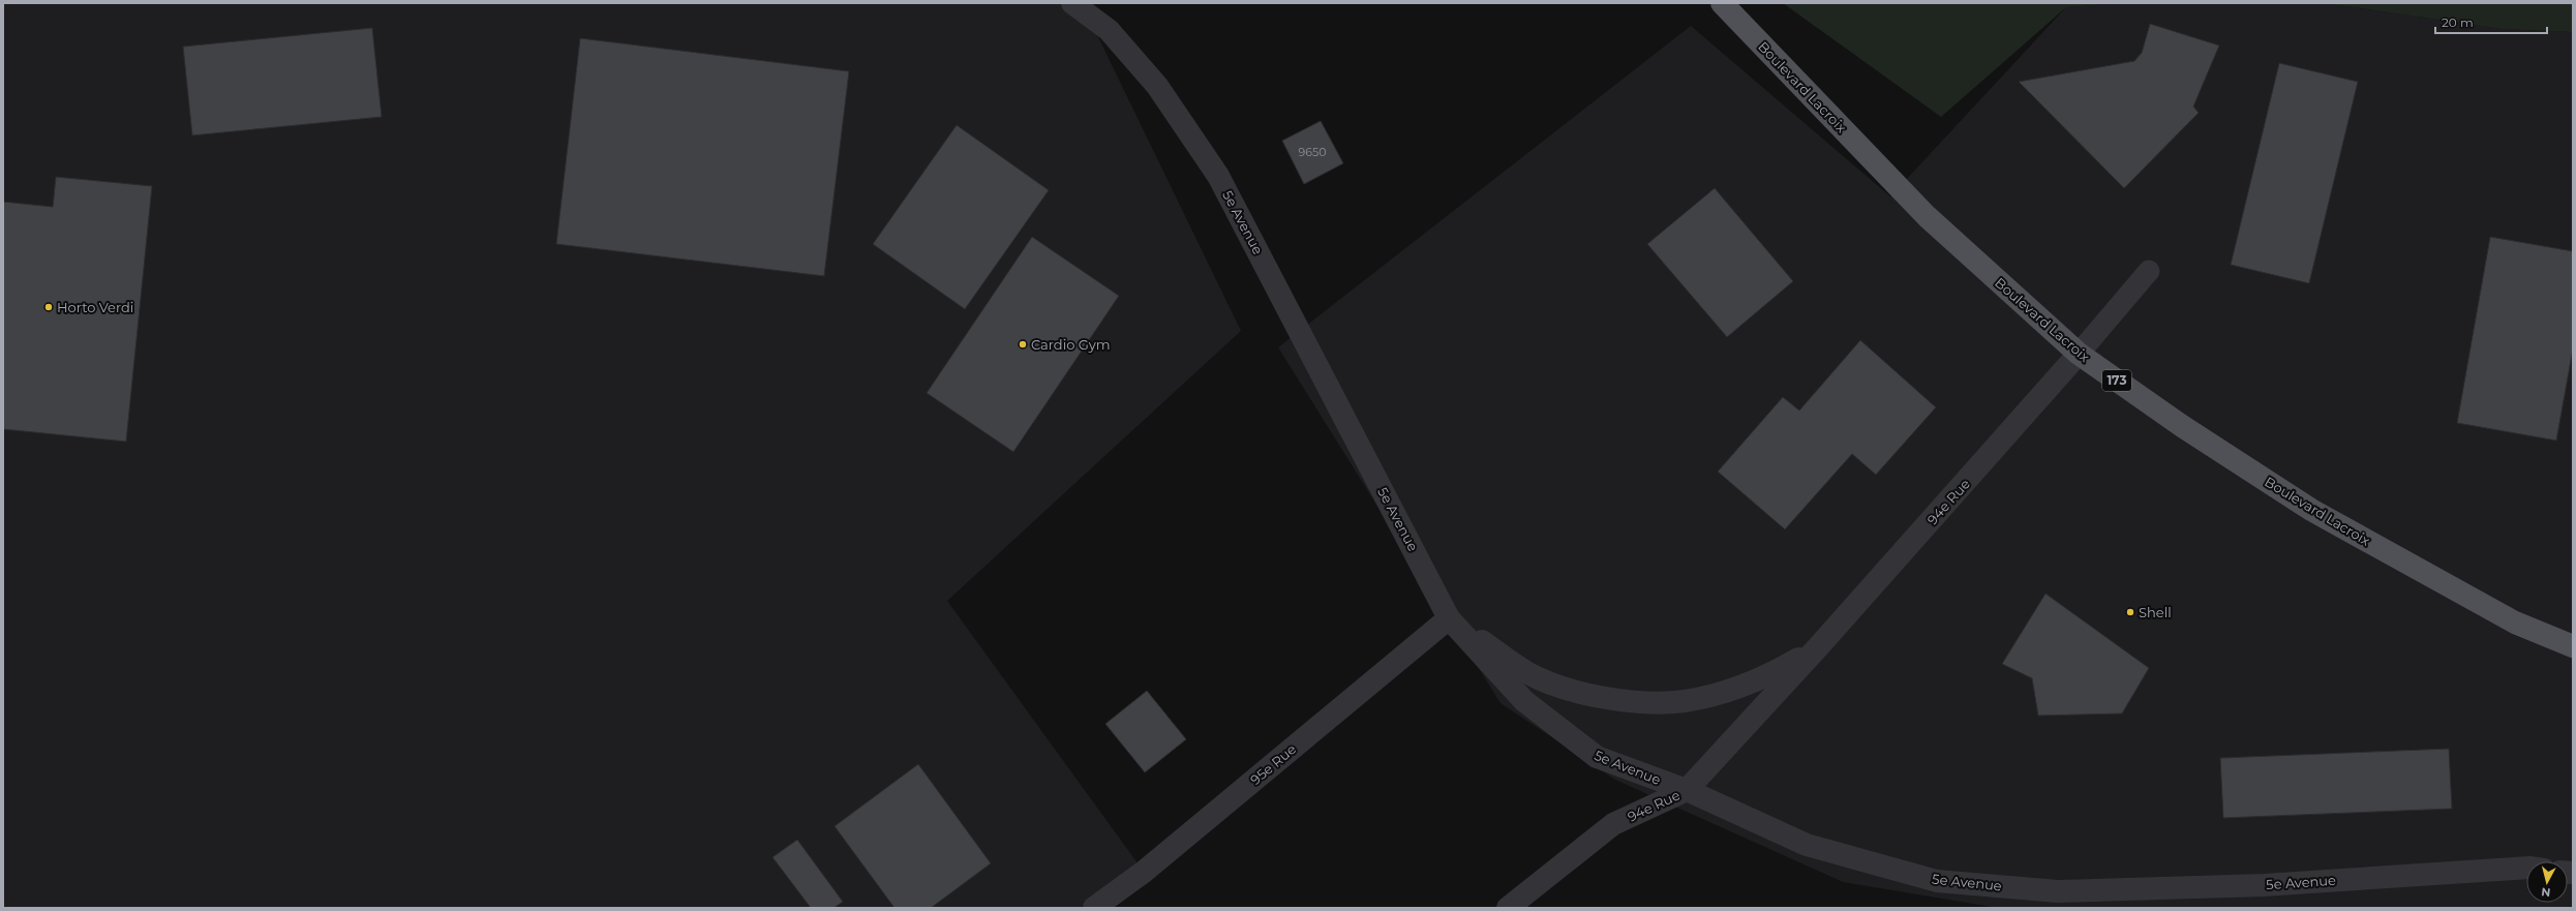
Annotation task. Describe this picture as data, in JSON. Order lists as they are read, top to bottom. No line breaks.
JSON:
{"streets":{"main road":["Boulevard Lacroix","173"],"street":["5e Avenue","94e Rue","95e Rue"]},"crossings":[["Boulevard Lacroix","94e Rue"],["5e Avenue","94e Rue"],["5e Avenue","95e Rue"],["94e Rue","95e Rue"]],"places":["Horto Verdi","Cardio Gym","Shell"],"house_numbers":["9650"],"scale_bar":"20 m","north":"bottom"}
